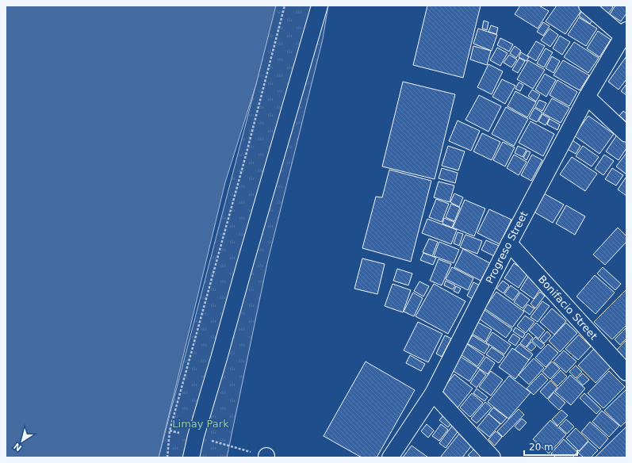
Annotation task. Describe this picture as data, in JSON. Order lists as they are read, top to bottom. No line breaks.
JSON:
{"streets":{"street":["Progreso Street","Bonifacio Street"]},"crossings":[["Progreso Street","Bonifacio Street"]],"parks":["Limay Park"],"scale_bar":"20 m","north":"bottom left"}
